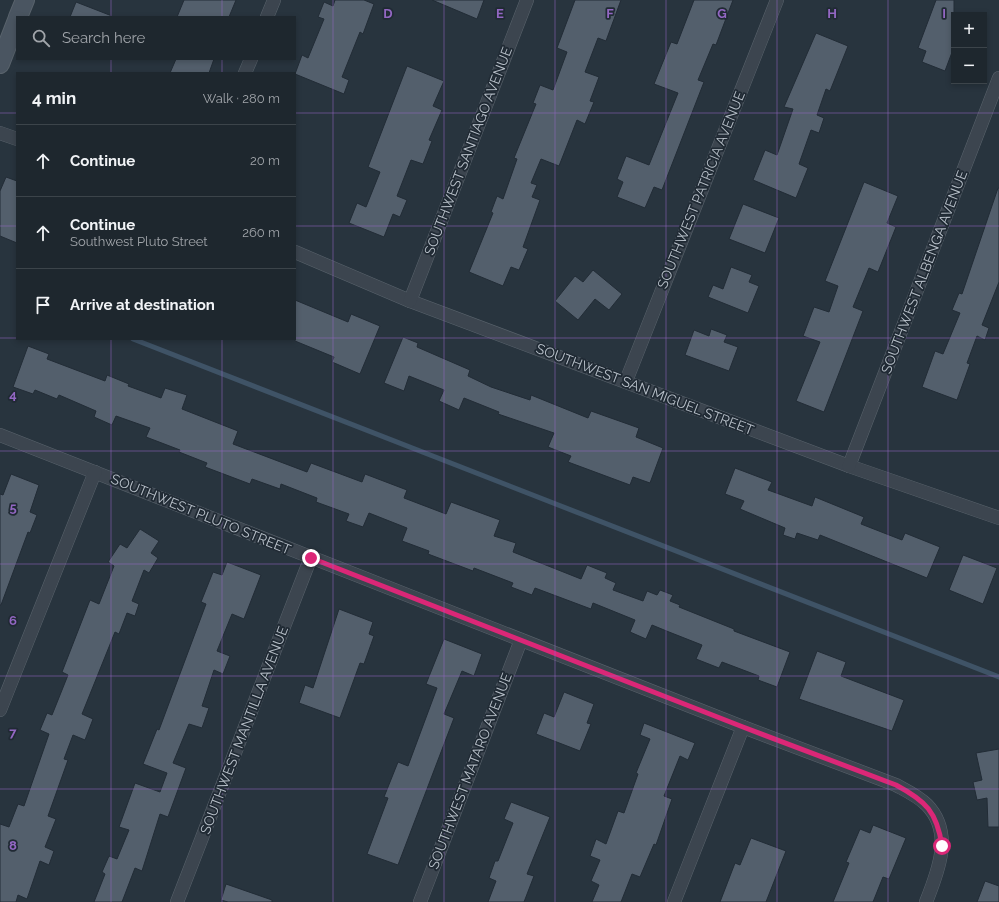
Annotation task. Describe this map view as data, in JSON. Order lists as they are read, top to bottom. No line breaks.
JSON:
{"streets":{"street":["SOUTHWEST SANTIAGO AVENUE","SOUTHWEST PATRICIA AVENUE","SOUTHWEST ALBENGA AVENUE","SOUTHWEST SAN MIGUEL STREET","SOUTHWEST PLUTO STREET","SOUTHWEST MANTILLA AVENUE","SOUTHWEST MATARO AVENUE"]},"crossings":[["SOUTHWEST SANTIAGO AVENUE","SOUTHWEST SAN MIGUEL STREET"],["SOUTHWEST PATRICIA AVENUE","SOUTHWEST SAN MIGUEL STREET"],["SOUTHWEST ALBENGA AVENUE","SOUTHWEST SAN MIGUEL STREET"],["SOUTHWEST PLUTO STREET","SOUTHWEST MANTILLA AVENUE"],["SOUTHWEST PLUTO STREET","SOUTHWEST MATARO AVENUE"]],"page":{"map_buttons":["+","−"],"search":"Search here","heading":["4 min","Walk · 280 m"],"list":[["Continue","20 m"],["Continue","Southwest Pluto Street","260 m"],"Arrive at destination"]},"grid":{"columns":["D","E","F","G","H","I"],"rows":["4","5","6","7","8"]}}
